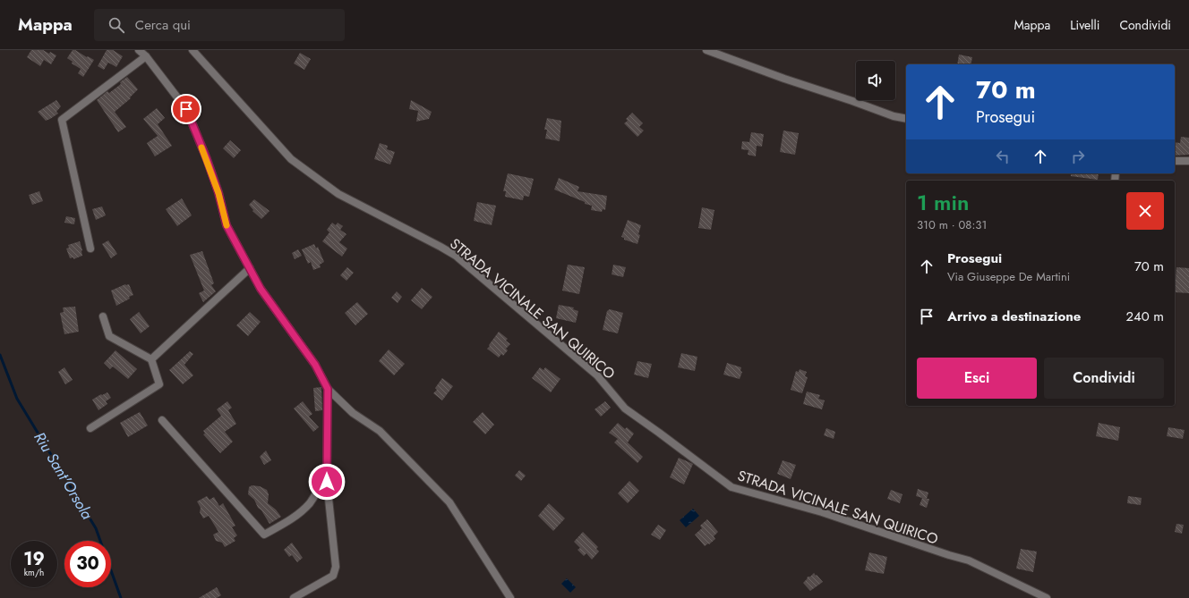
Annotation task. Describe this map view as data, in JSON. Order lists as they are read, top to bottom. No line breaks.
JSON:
{"streets":{"street":["STRADA VICINALE SAN QUIRICO"]},"water":["Riu Sant'Orsola"],"page":{"header":"Mappa","search":"Cerca qui","nav":["Mappa","Livelli","Condividi"],"turn":["70 m","Prosegui"],"heading":["1 min","310 m · 08:31"],"list":[{"name":"Prosegui","note":"Via Giuseppe De Martini","value":"70 m"},{"name":"Arrivo a destinazione","value":"240 m"}],"buttons":["Esci","Condividi"],"speed":"19 km/h","limit":"30"}}
